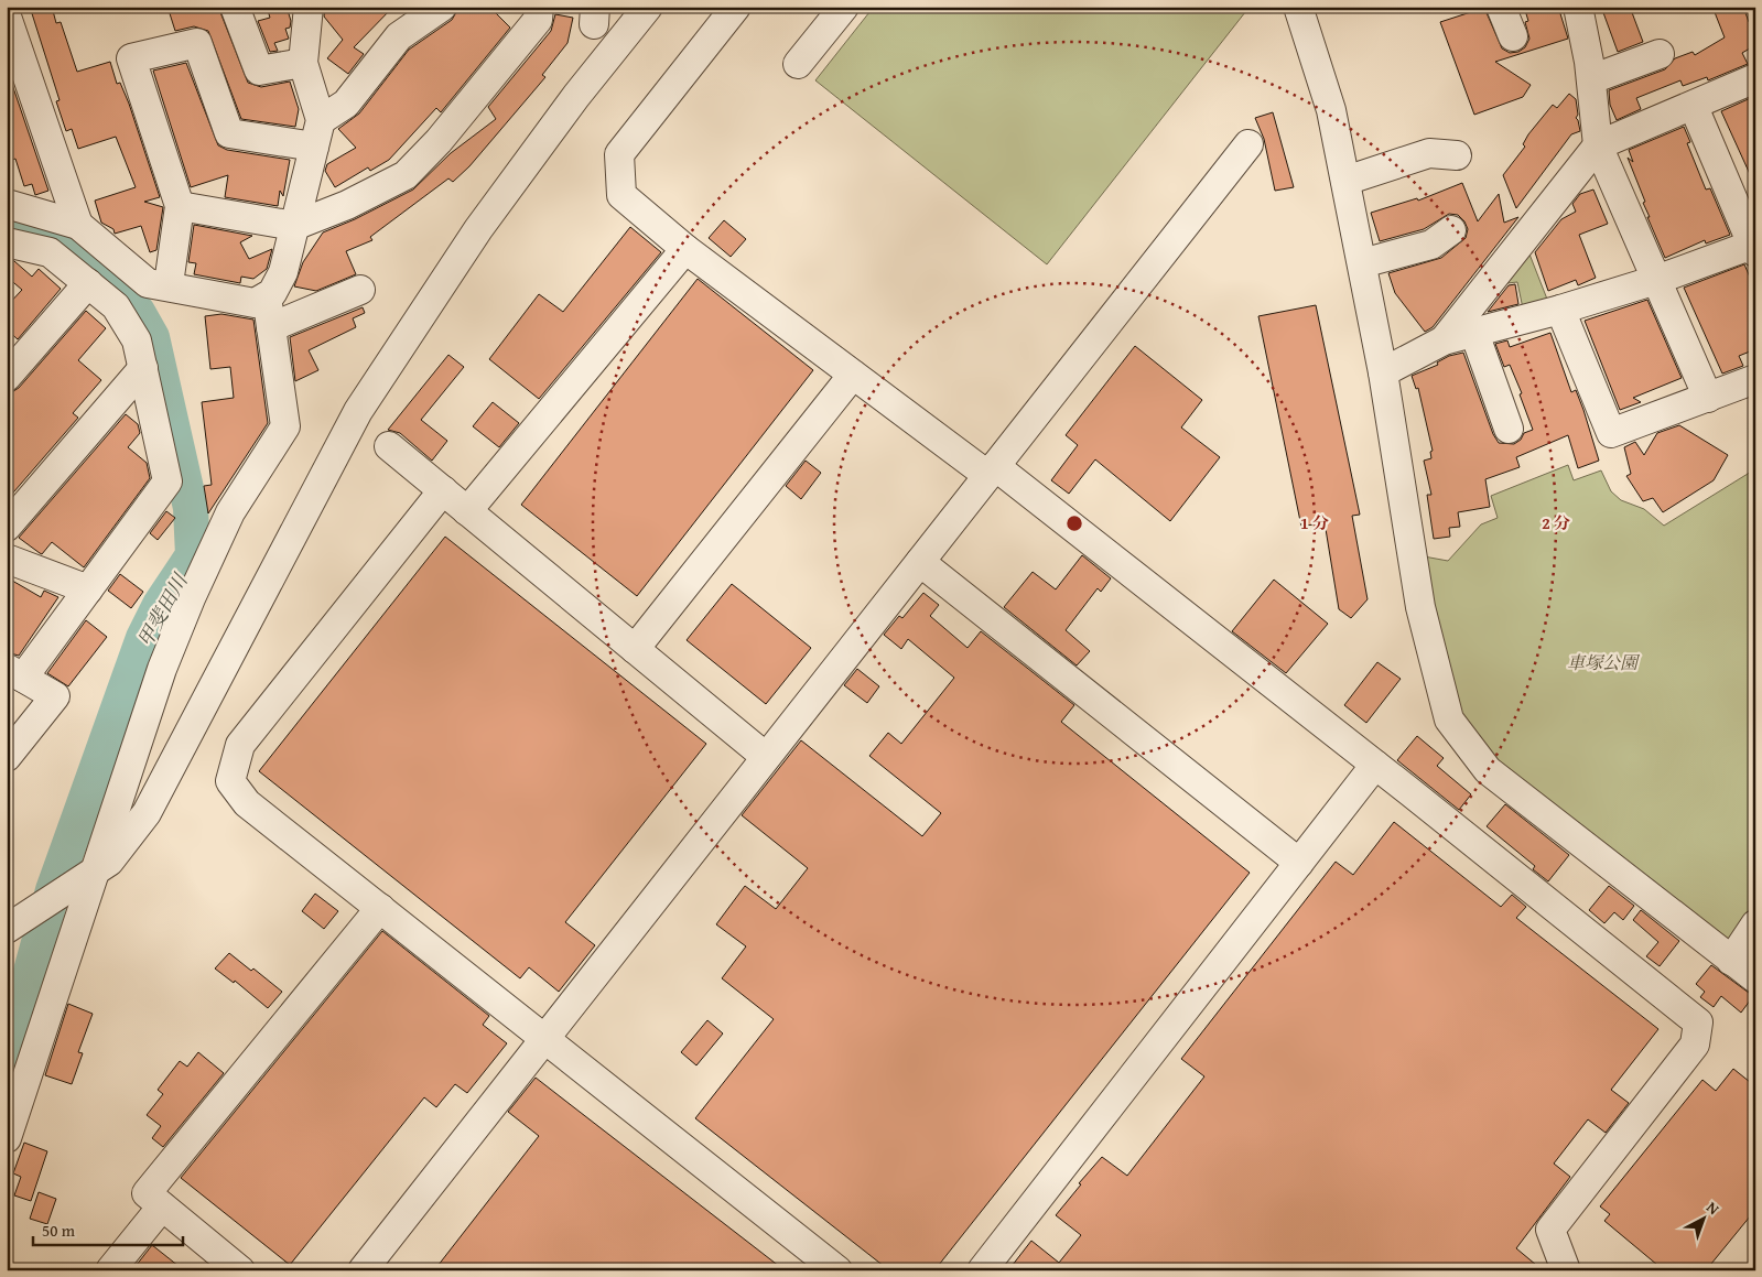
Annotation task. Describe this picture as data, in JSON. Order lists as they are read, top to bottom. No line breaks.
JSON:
{"water":["甲斐田川"],"parks":["車塚公園"],"scale_bar":"50 m","north":"top right","rings":["1 分","2 分"]}
